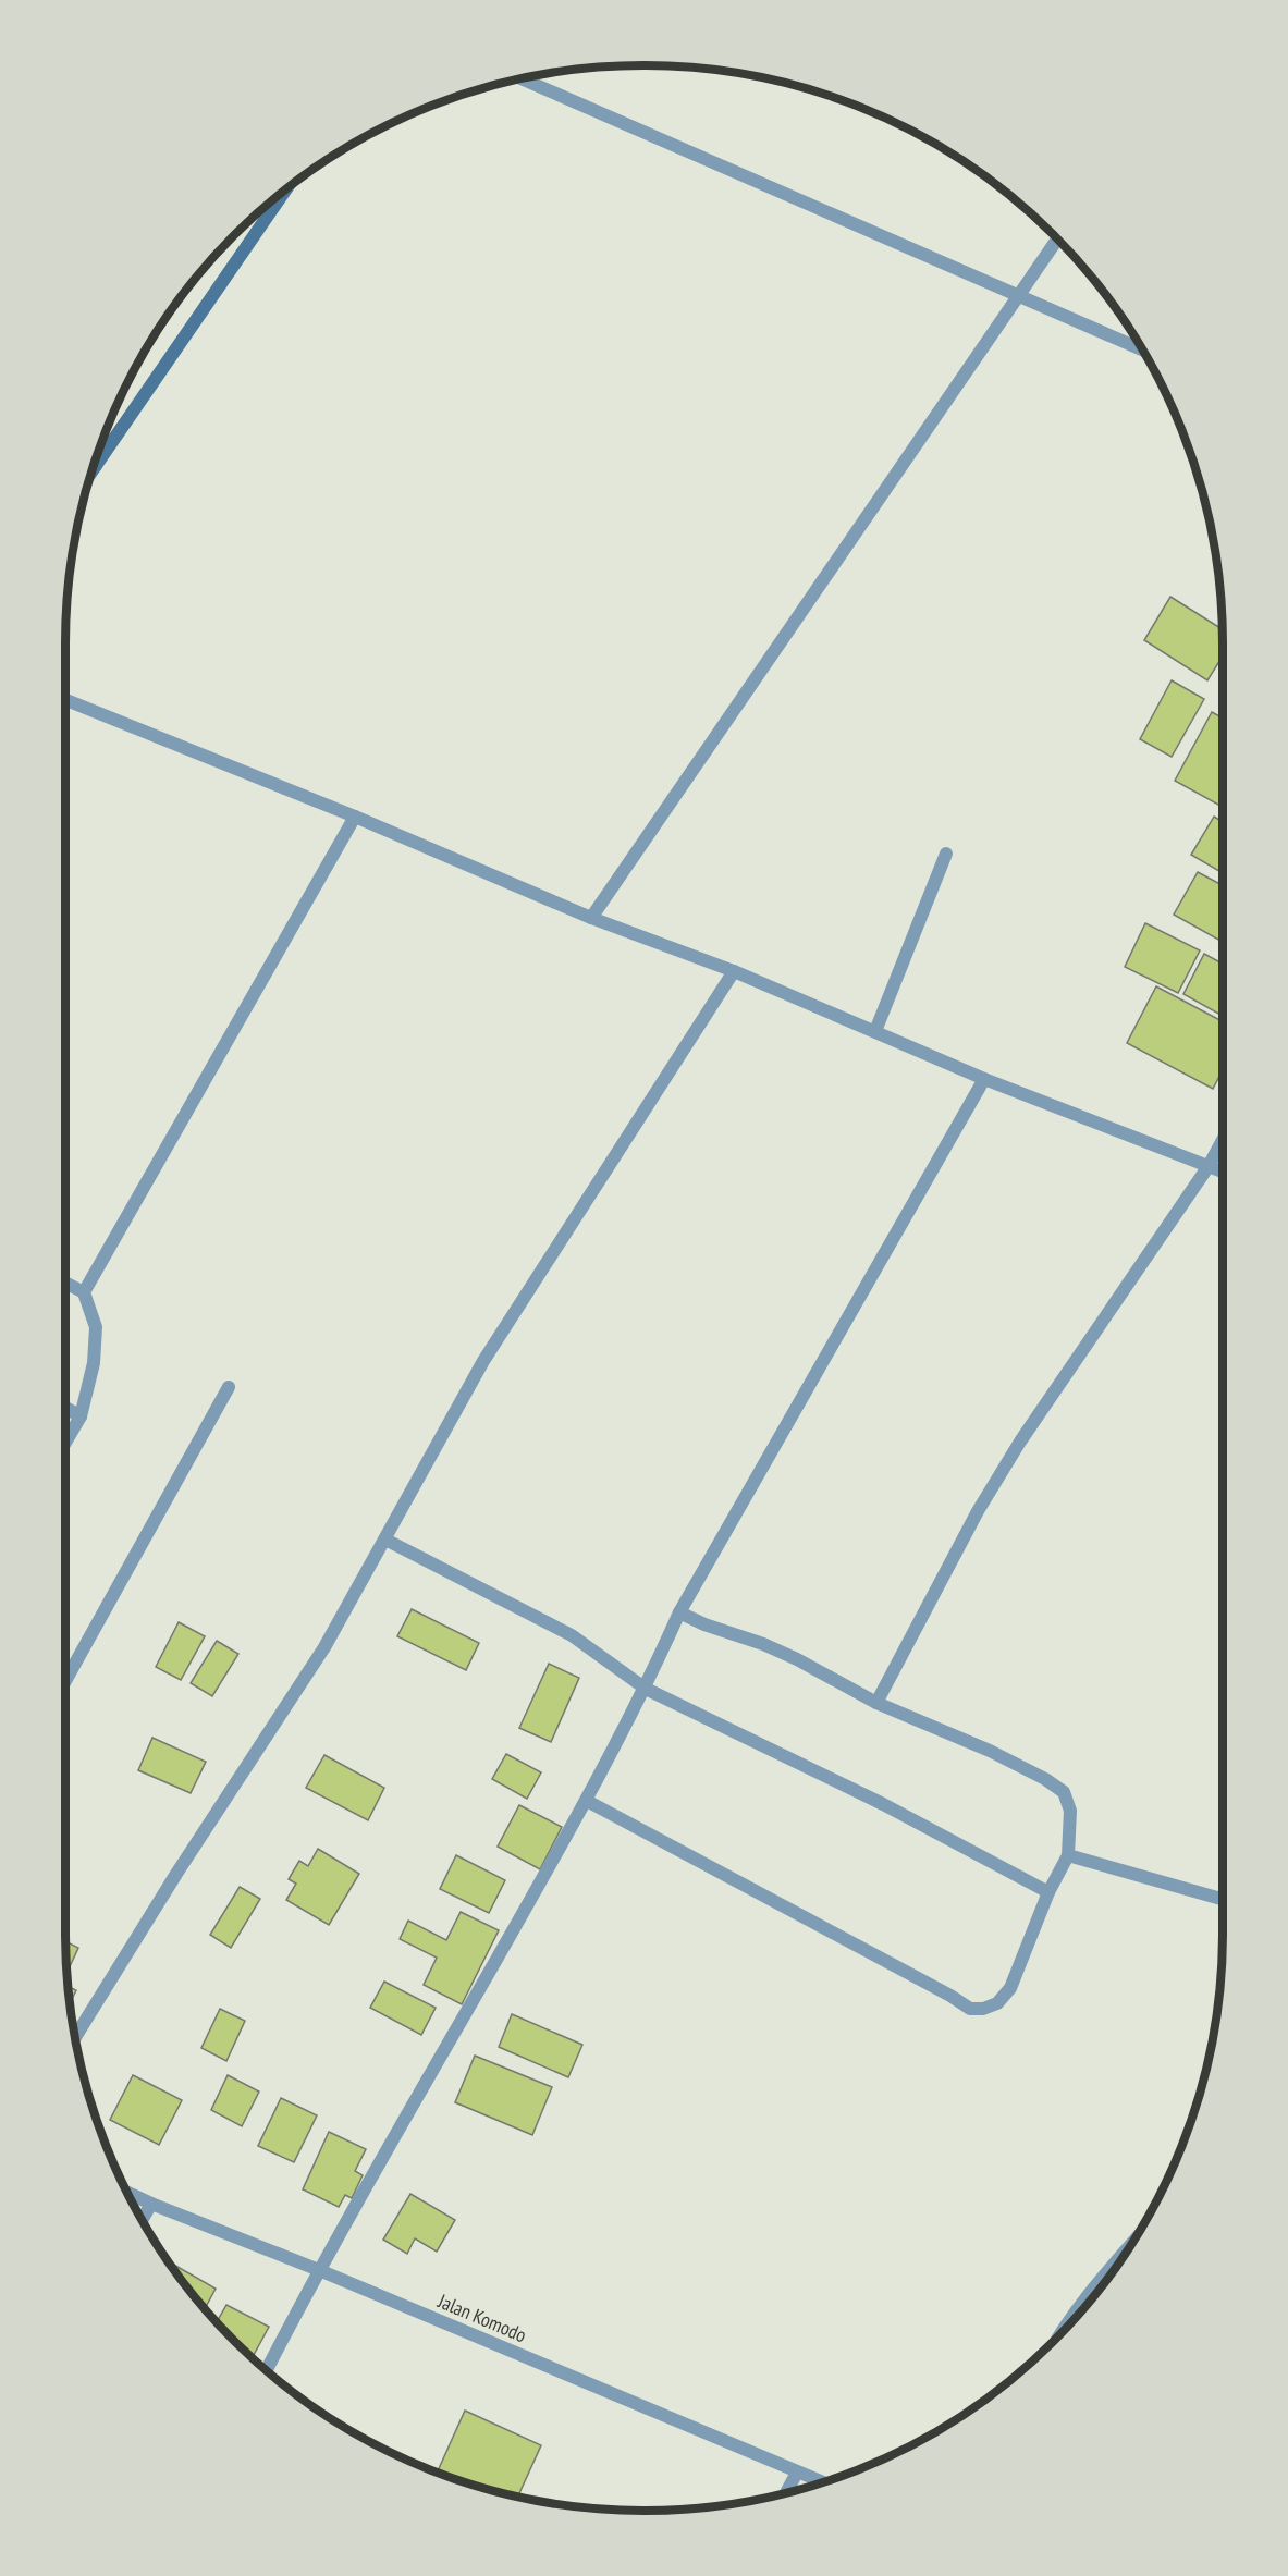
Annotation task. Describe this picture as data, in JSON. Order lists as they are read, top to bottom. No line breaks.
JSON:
{"streets":{"street":["Jalan Komodo"]}}
